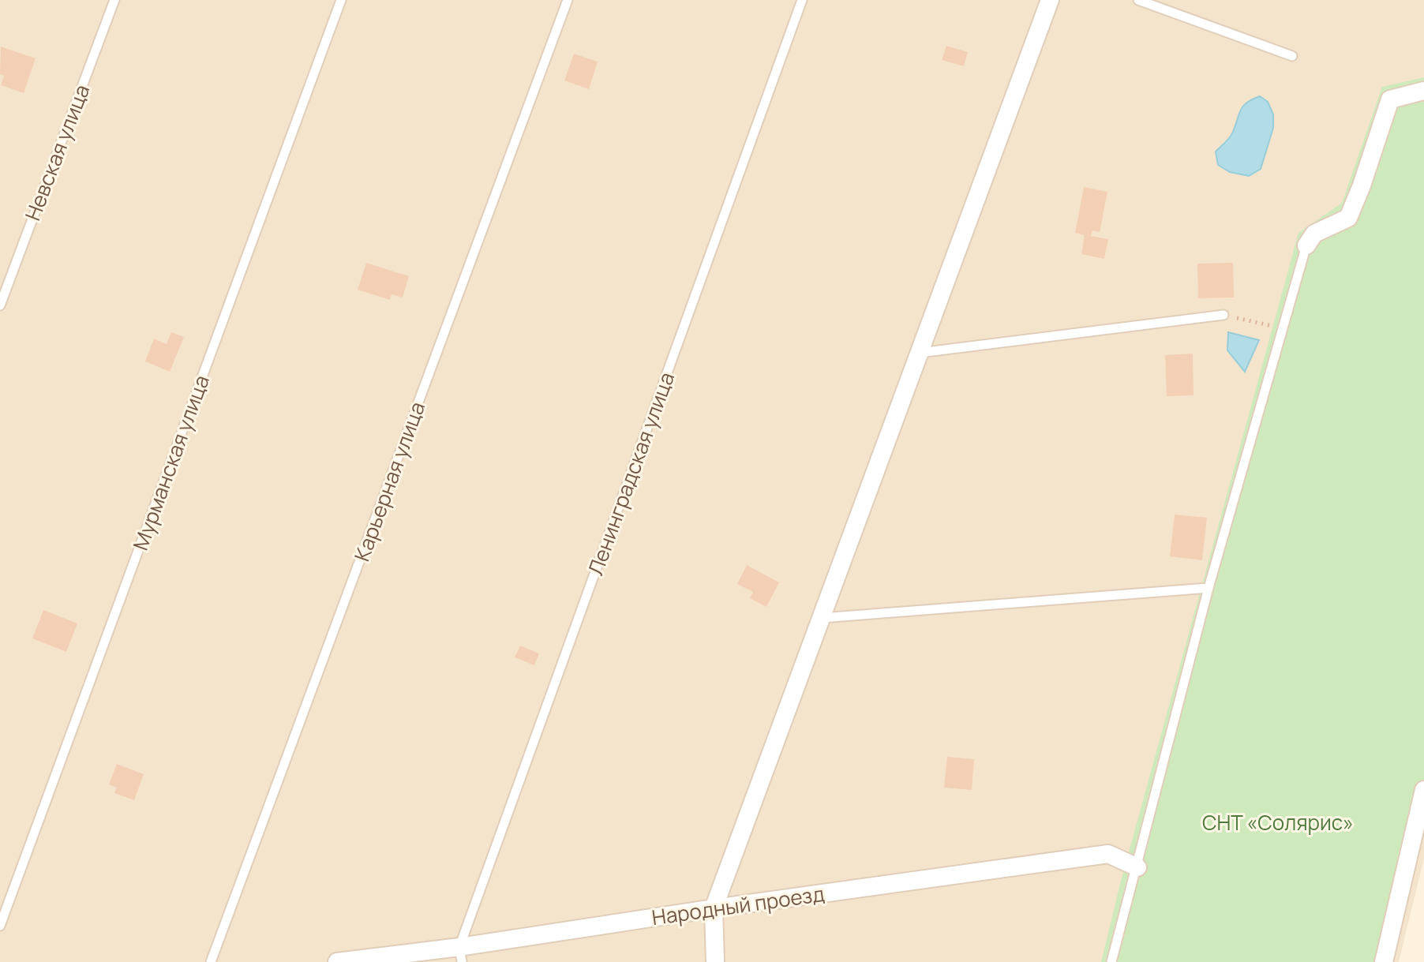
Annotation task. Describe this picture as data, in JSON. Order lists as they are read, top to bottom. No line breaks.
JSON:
{"streets":{"street":["Народный проезд"],"lane":["Невская улица","Мурманская улица","Ленинградская улица","Карьерная улица"]},"crossings":[["Ленинградская улица","Народный проезд"]],"parks":["СНТ «Солярис»"]}
